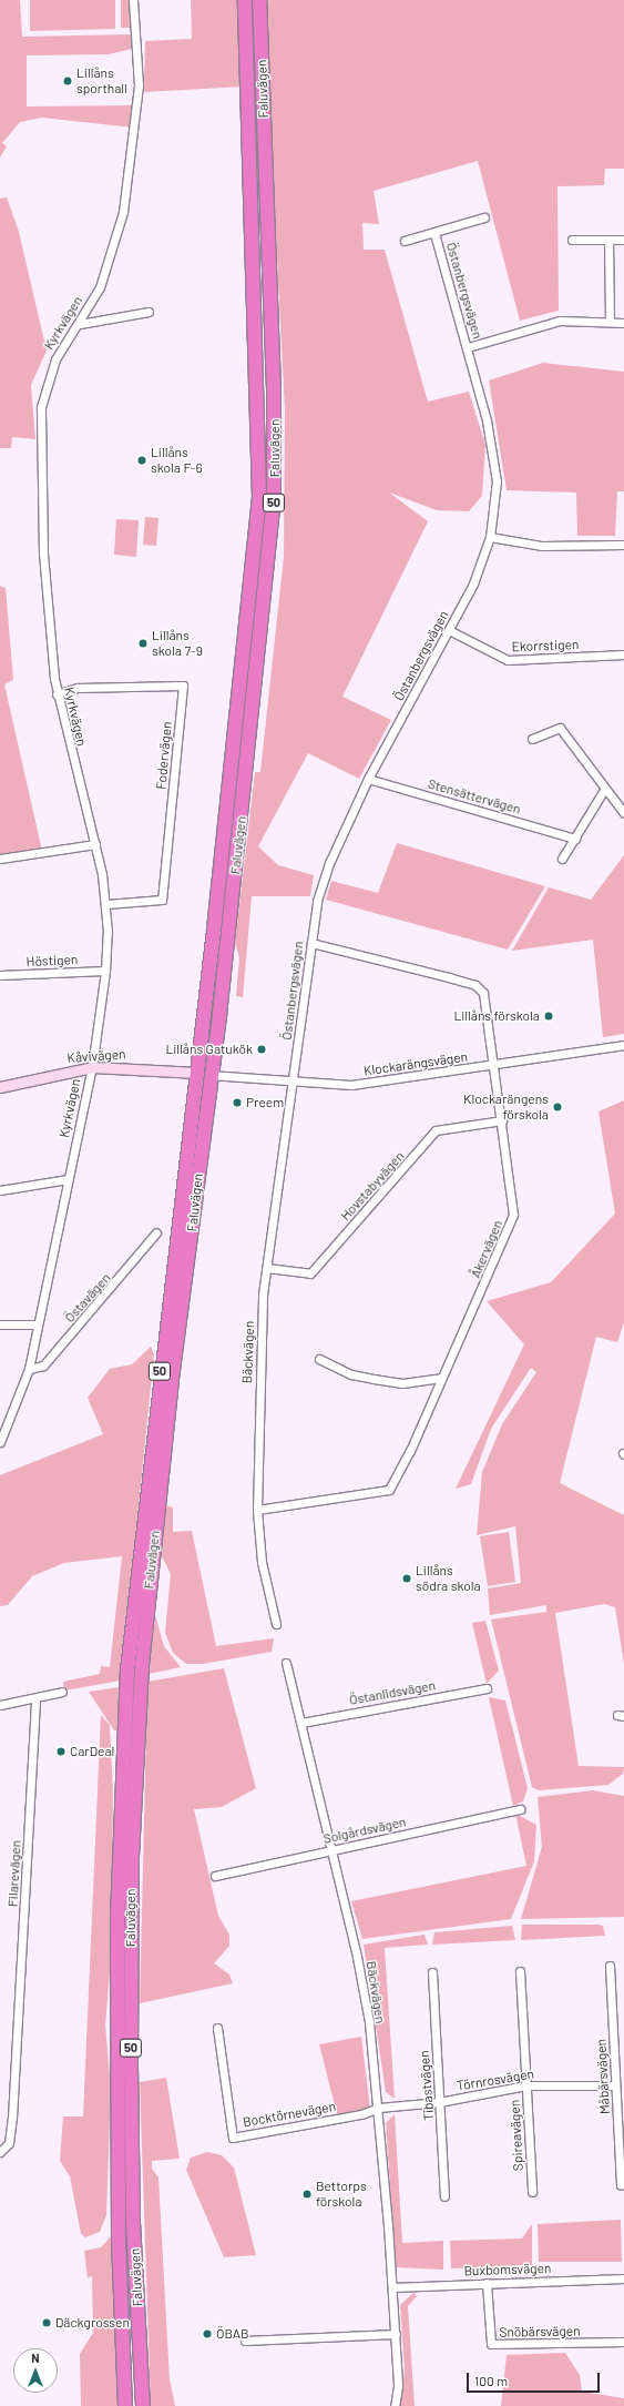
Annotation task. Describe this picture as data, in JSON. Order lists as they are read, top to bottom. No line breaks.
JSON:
{"streets":{"highway":["Faluvägen","50"],"street":["Östanbergsvägen","Kyrkvägen","Ekorrstigen","Fodervägen","Stensättervägen","Höstigen","Kåvivägen","Klockarängsvägen","Hovstabyvägen","Åkervägen","Östavägen","Bäckvägen","Östanlidsvägen","Solgårdsvägen","Filarevägen","Måbärsvägen","Törnrosvägen","Tibastvägen","Bocktörnevägen","Spireavägen","Buxbomsvägen","Snöbärsvägen"]},"crossings":[["Faluvägen","Kåvivägen"],["Faluvägen","Klockarängsvägen"],["Östanbergsvägen","Ekorrstigen"],["Östanbergsvägen","Stensättervägen"],["Östanbergsvägen","Klockarängsvägen"],["Östanbergsvägen","Åkervägen"],["Östanbergsvägen","Bäckvägen"],["Kyrkvägen","Fodervägen"],["Kyrkvägen","Höstigen"],["Kyrkvägen","Kåvivägen"],["Kyrkvägen","Östavägen"],["Kåvivägen","Klockarängsvägen"],["Klockarängsvägen","Åkervägen"],["Klockarängsvägen","Bäckvägen"],["Hovstabyvägen","Åkervägen"],["Hovstabyvägen","Bäckvägen"],["Åkervägen","Bäckvägen"],["Bäckvägen","Östanlidsvägen"],["Bäckvägen","Solgårdsvägen"],["Bäckvägen","Törnrosvägen"],["Bäckvägen","Bocktörnevägen"],["Bäckvägen","Buxbomsvägen"],["Måbärsvägen","Törnrosvägen"],["Törnrosvägen","Tibastvägen"],["Törnrosvägen","Bocktörnevägen"],["Törnrosvägen","Spireavägen"],["Buxbomsvägen","Snöbärsvägen"]],"places":["Lillåns sporthall","Lillåns skola F-6","Lillåns skola 7-9","Lillåns förskola","Lillåns Gatukök","Preem","Klockarängens förskola","Lillåns södra skola","CarDeal","Bettorps förskola","Däckgrossen","ÖBAB"],"scale_bar":"100 m","north":"top"}
